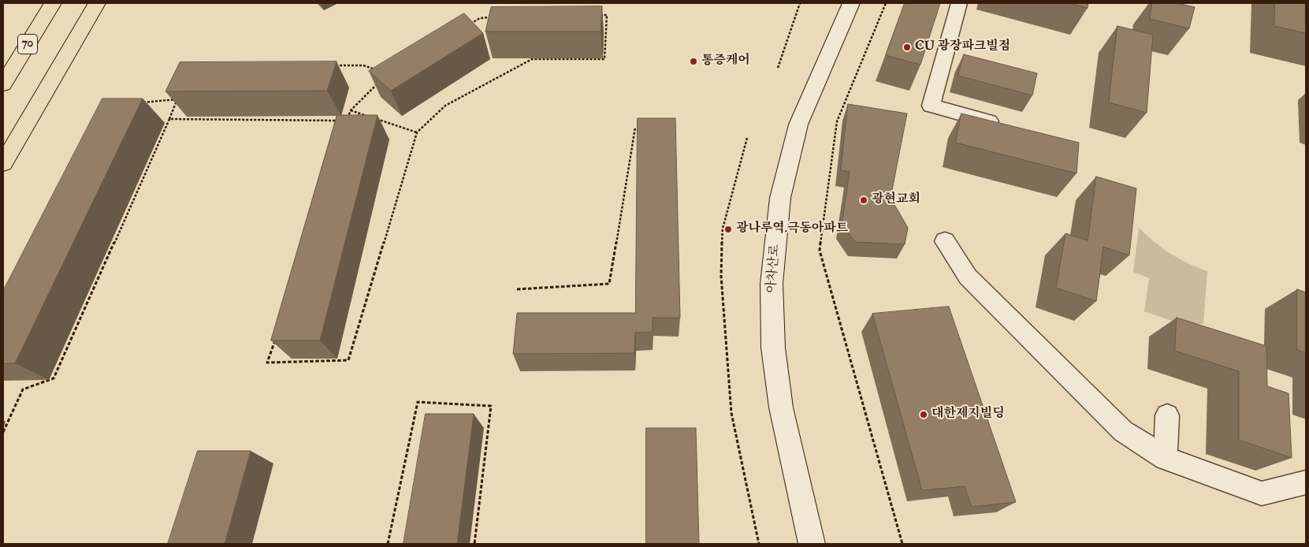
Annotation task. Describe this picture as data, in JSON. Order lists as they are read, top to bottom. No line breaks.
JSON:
{"streets":{"highway":["70"],"main road":["아차산로"]},"places":["CU 광장파크빌점","통증케어","광현교회","광나루역.극동아파트","대한제지빌딩"]}
